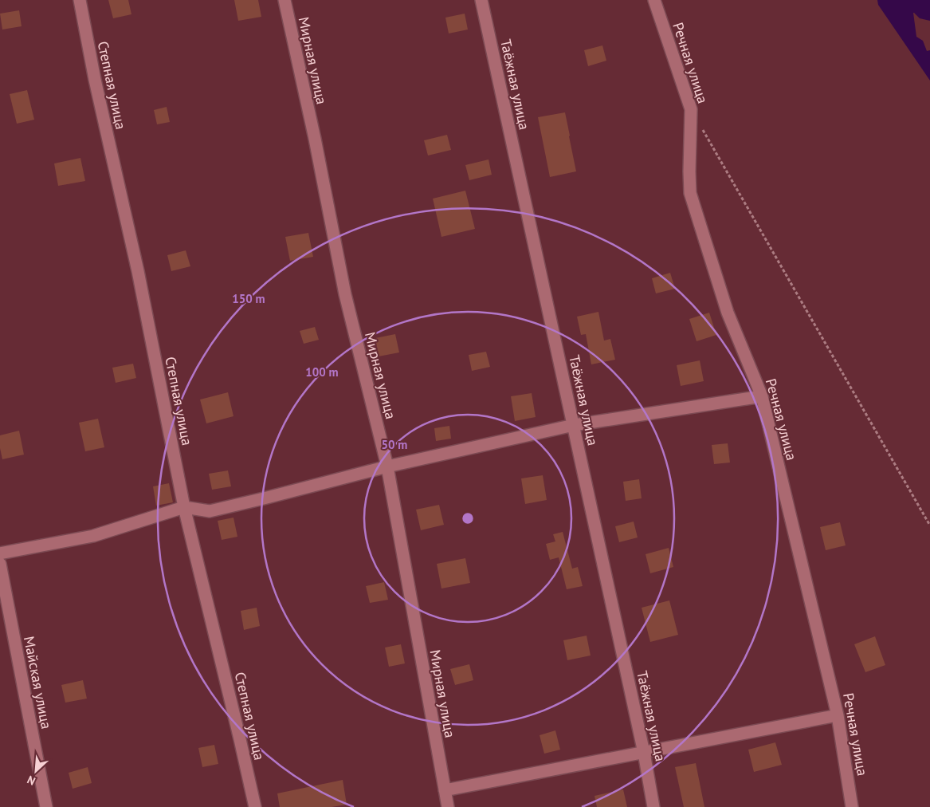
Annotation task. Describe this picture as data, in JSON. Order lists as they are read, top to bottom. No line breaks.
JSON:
{"streets":{"street":["Мирная улица","Речная улица","Таёжная улица","Степная улица","Майская улица"]},"north":"bottom left","rings":["150 m","100 m","50 m"]}
